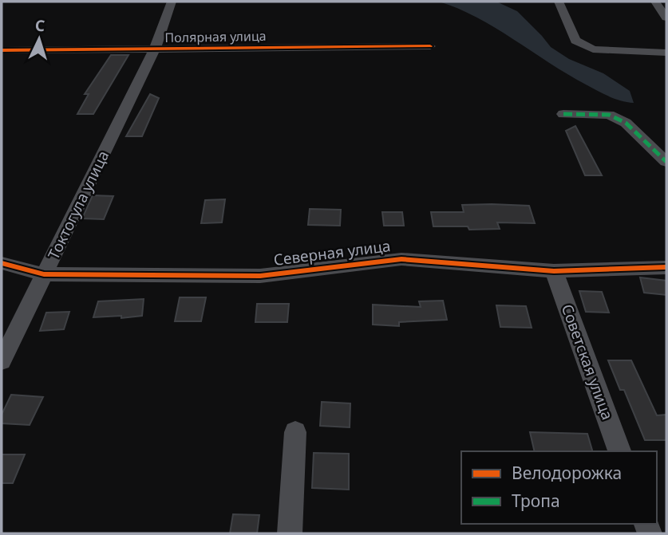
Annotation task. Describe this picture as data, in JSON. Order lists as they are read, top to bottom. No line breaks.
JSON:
{"streets":{"street":["Полярная улица","Токтогула улица","Северная улица","Советская улица"]},"crossings":[["Полярная улица","Токтогула улица"],["Токтогула улица","Северная улица"],["Северная улица","Советская улица"]],"legend":["Велодорожка","Тропа"],"north":"top"}
